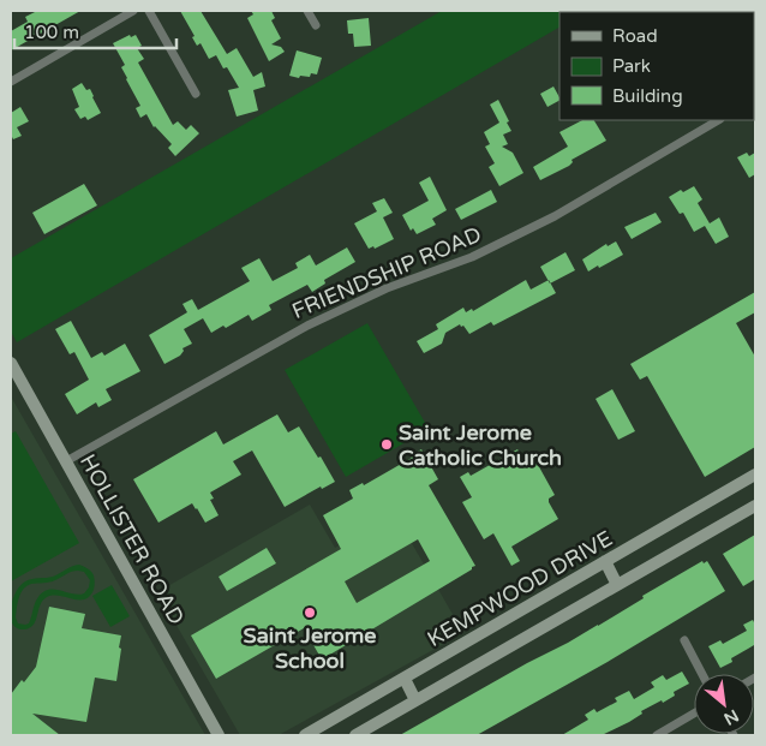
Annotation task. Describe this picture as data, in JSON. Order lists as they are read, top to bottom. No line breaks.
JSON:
{"streets":{"main road":["HOLLISTER ROAD","KEMPWOOD DRIVE"],"street":["FRIENDSHIP ROAD"]},"crossings":[["FRIENDSHIP ROAD","HOLLISTER ROAD"]],"places":["Saint Jerome Catholic Church","Saint Jerome School"],"legend":["Road","Park","Building"],"scale_bar":"100 m","north":"bottom right"}
